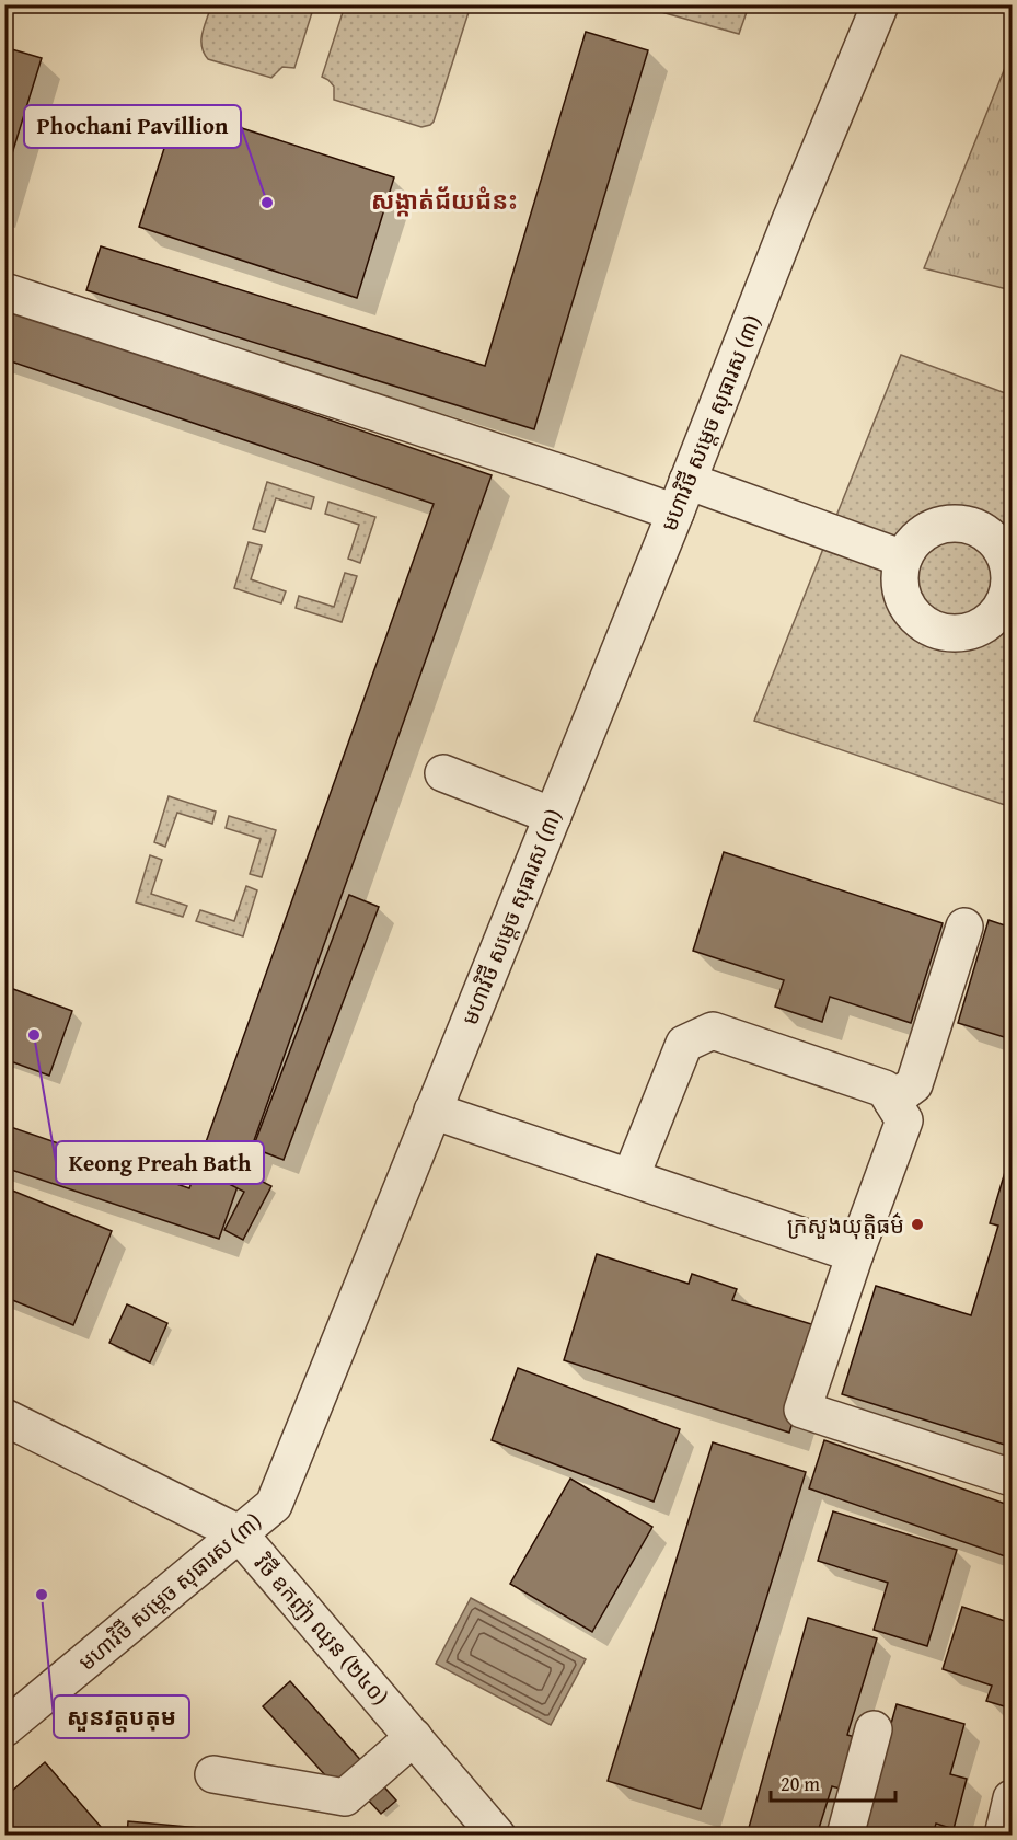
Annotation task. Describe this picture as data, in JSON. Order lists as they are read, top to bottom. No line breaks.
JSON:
{"streets":{"street":["មហាវិថី សម្តេច សុធារស (៣)","វិថី ឧកញ៉ា ឈុន (២៤០)"]},"crossings":[["មហាវិថី សម្តេច សុធារស (៣)","វិថី ឧកញ៉ា ឈុន (២៤០)"]],"districts":["សង្កាត់ជ័យជំនះ"],"places":["Phochani Pavillion","Keong Preah Bath","ក្រសួងយុត្ដិធម៌","សួនវត្តបតុម"],"scale_bar":"20 m"}
